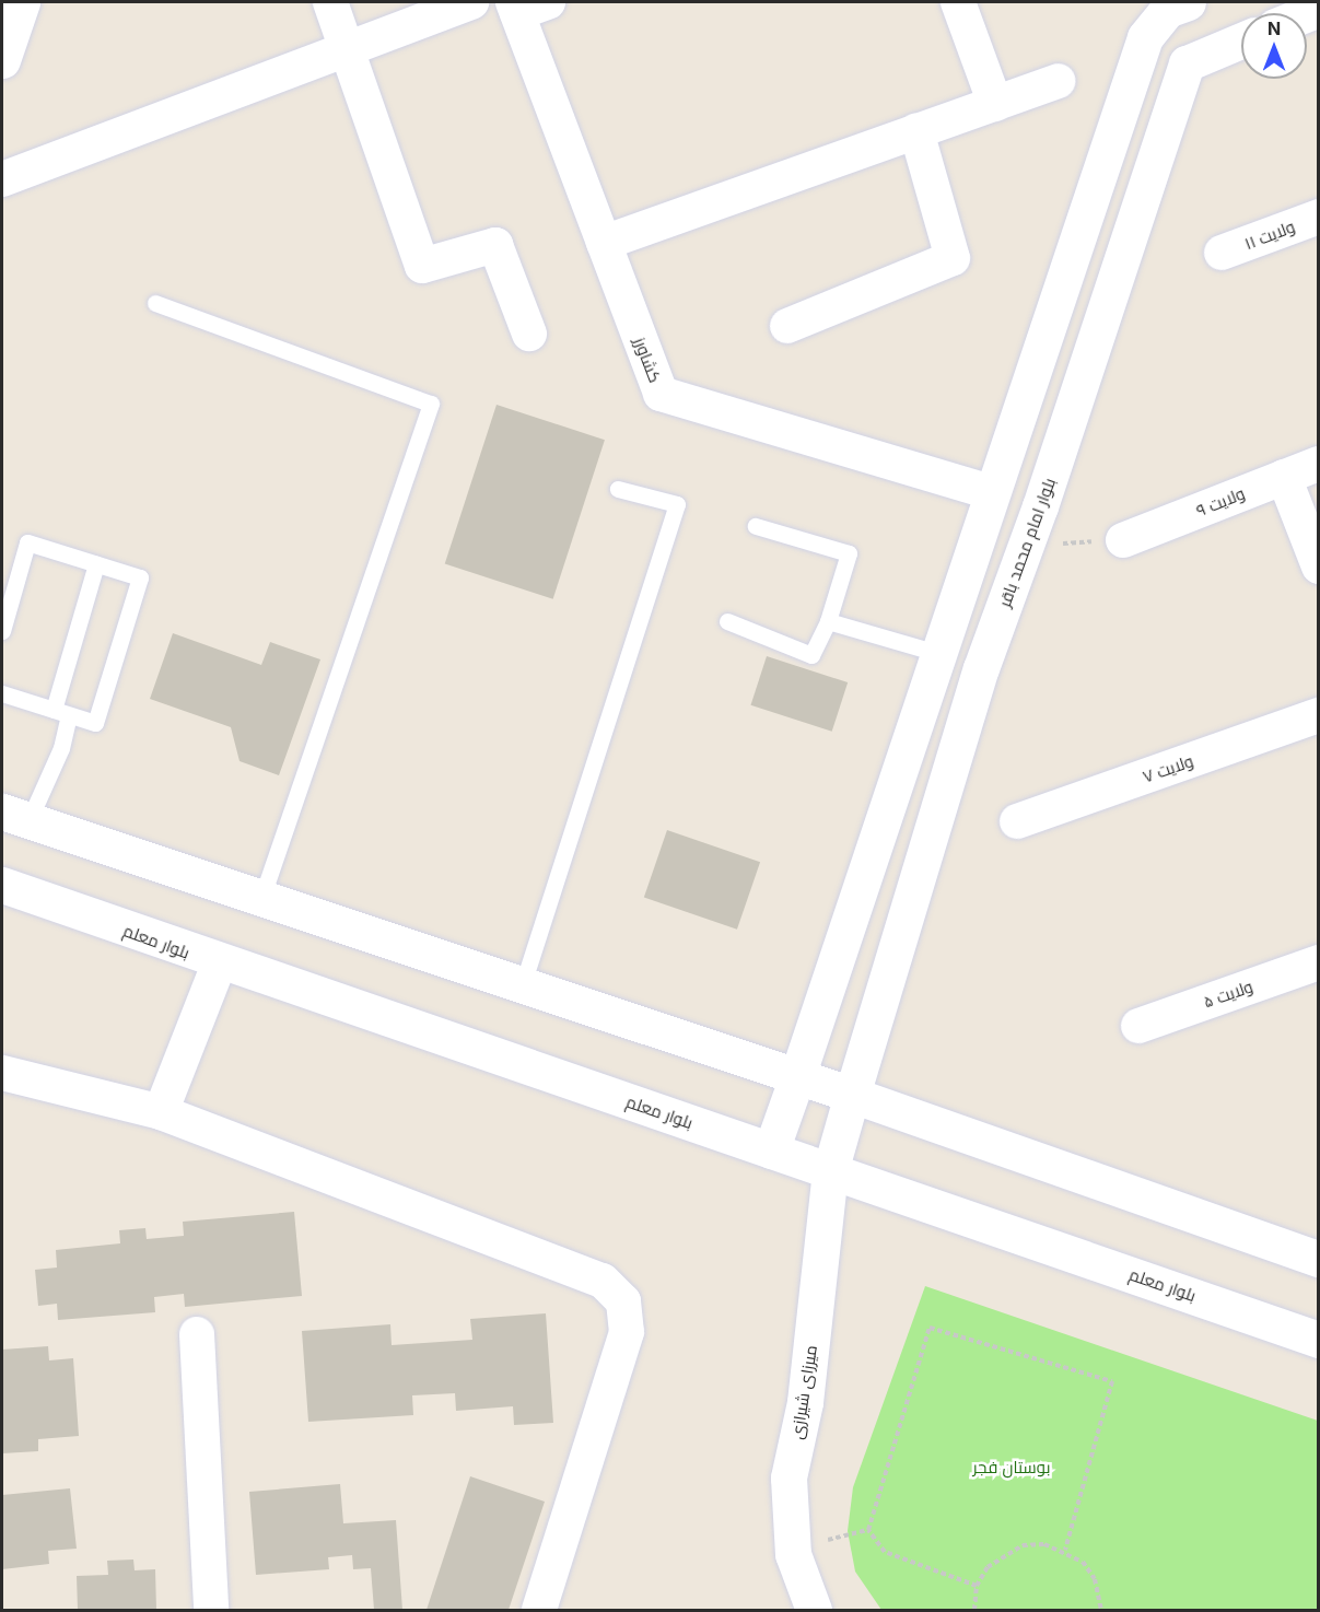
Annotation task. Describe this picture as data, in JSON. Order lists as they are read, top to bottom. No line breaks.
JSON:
{"streets":{"main road":["بلوار امام محمد باقر","بلوار معلم","میرزای شیرازی"],"street":["ولایت ۱۱","کشاورز","ولایت ۹","ولایت ۷","ولایت ۵"]},"crossings":[["بلوار امام محمد باقر","بلوار معلم"],["بلوار امام محمد باقر","میرزای شیرازی"],["بلوار معلم","میرزای شیرازی"]],"parks":["بوستان فجر"],"north":"top"}
